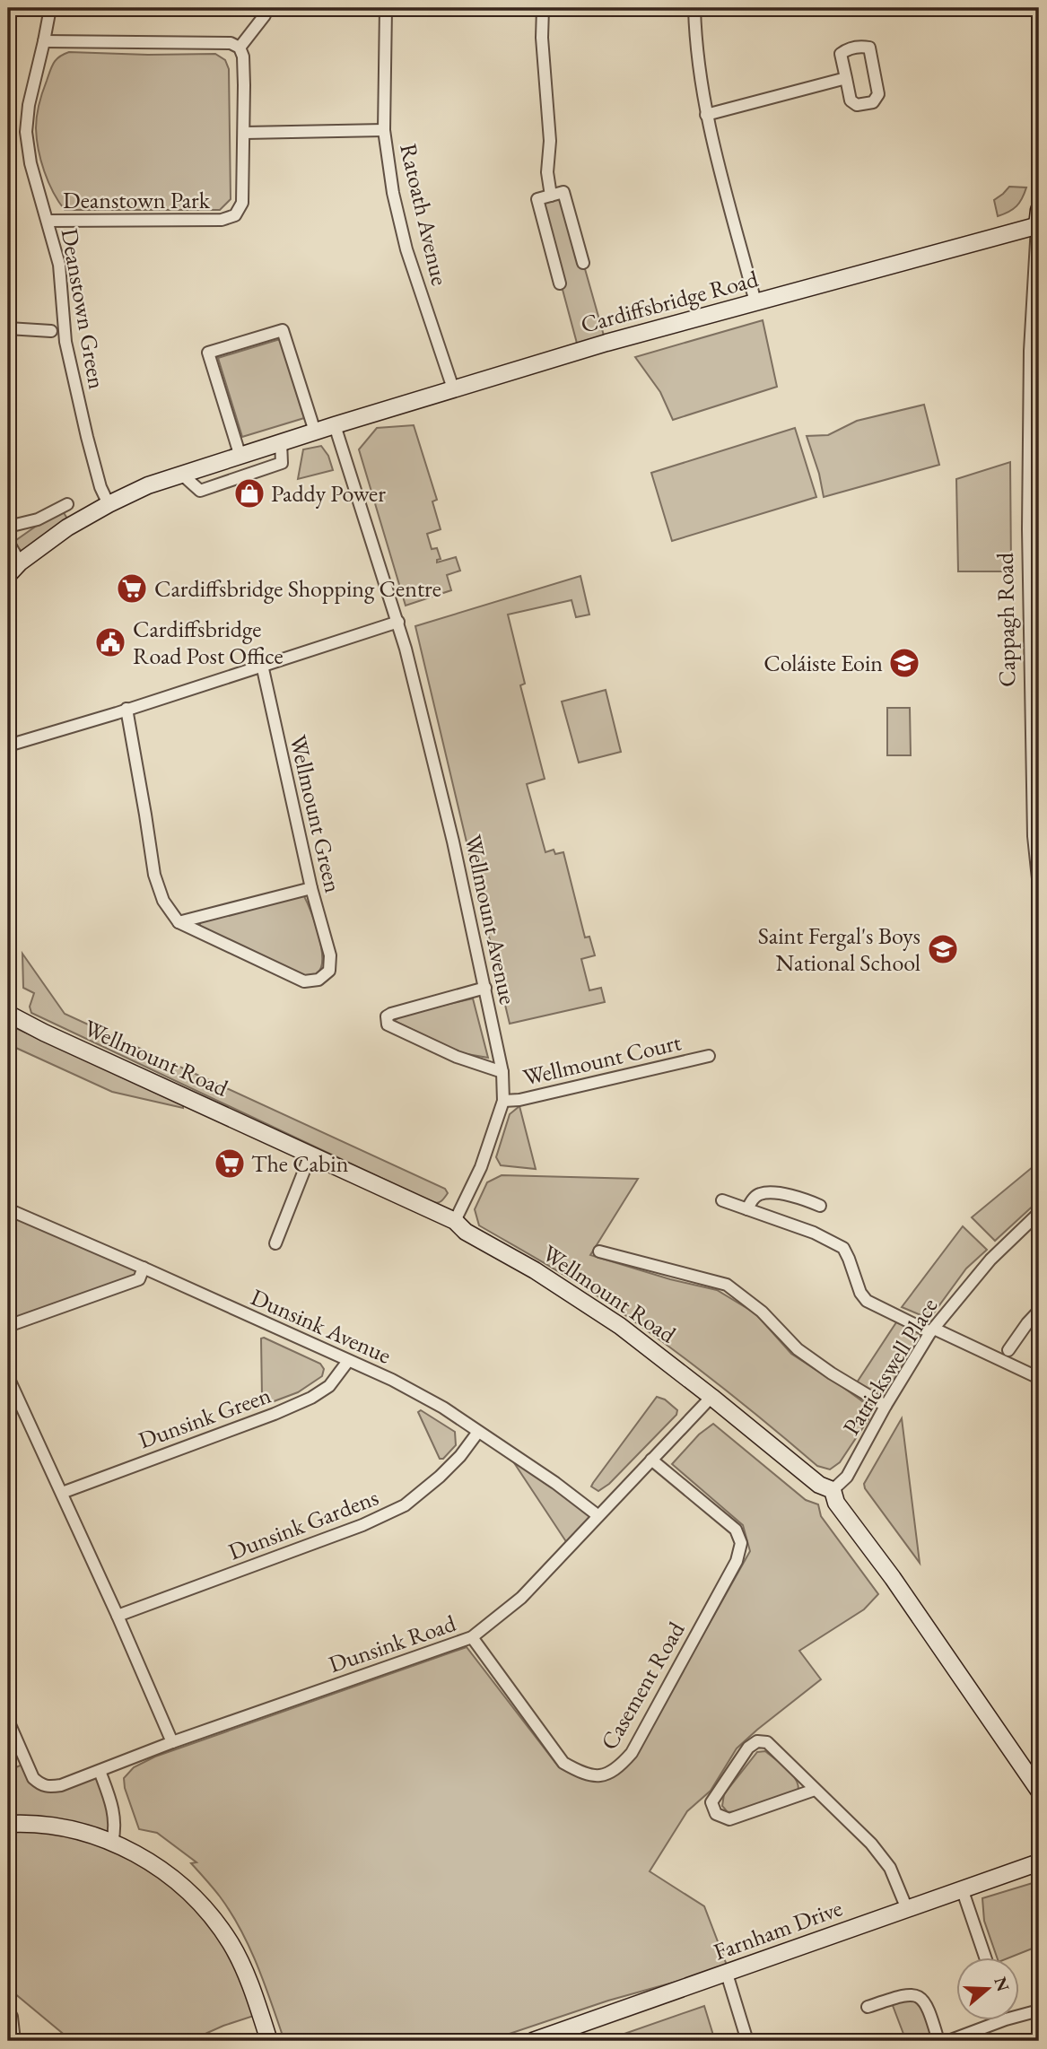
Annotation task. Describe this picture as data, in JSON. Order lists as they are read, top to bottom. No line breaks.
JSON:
{"streets":{"street":["Deanstown Park","Ratoath Avenue","Cardiffsbridge Road","Deanstown Green","Cappagh Road","Wellmount Green","Wellmount Avenue","Wellmount Road","Wellmount Court","Dunsink Avenue","Patrickswell Place","Dunsink Green","Dunsink Gardens","Dunsink Road","Casement Road","Farnham Drive"]},"crossings":[["Deanstown Park","Deanstown Green"],["Ratoath Avenue","Cardiffsbridge Road"],["Cardiffsbridge Road","Deanstown Green"],["Cardiffsbridge Road","Cappagh Road"],["Cardiffsbridge Road","Wellmount Avenue"],["Wellmount Avenue","Wellmount Road"],["Wellmount Avenue","Wellmount Court"],["Wellmount Road","Patrickswell Place"],["Wellmount Road","Dunsink Road"],["Dunsink Avenue","Dunsink Green"],["Dunsink Avenue","Dunsink Gardens"],["Dunsink Avenue","Dunsink Road"],["Dunsink Road","Casement Road"]],"places":{"shop":["Paddy Power"],"supermarket":["Cardiffsbridge Shopping Centre","The Cabin"],"public building":["Cardiffsbridge Road Post Office"],"school or university":["Coláiste Eoin","Saint Fergal's Boys National School"]},"north":"right"}
